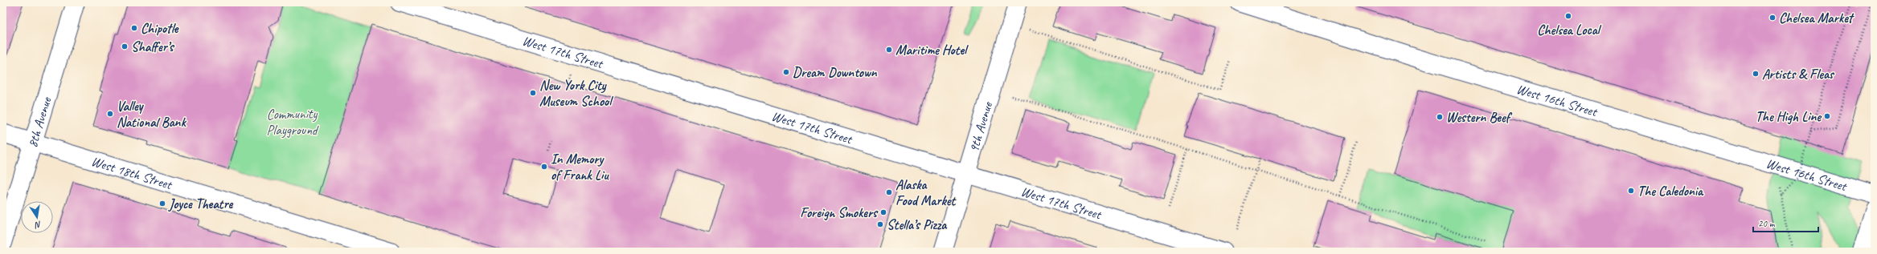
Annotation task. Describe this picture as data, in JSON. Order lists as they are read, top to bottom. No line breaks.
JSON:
{"streets":{"street":["West 17th Street","West 16th Street","8th Avenue","9th Avenue","West 18th Street"]},"crossings":[["West 17th Street","9th Avenue"],["8th Avenue","West 18th Street"]],"parks":["Community Playground"],"places":["Chelsea Local","Chelsea Market","Chipotle","Shaffer’s","Maritime Hotel","Dream Downtown","Artists & Fleas","New York City Museum School","Valley National Bank","The High Line","Western Beef","In Memory of Frank Liu","The Caledonia","Alaska Food Market","Joyce Theatre","Foreign Smokers","Stella’s Pizza"],"scale_bar":"20 m","north":"bottom"}
